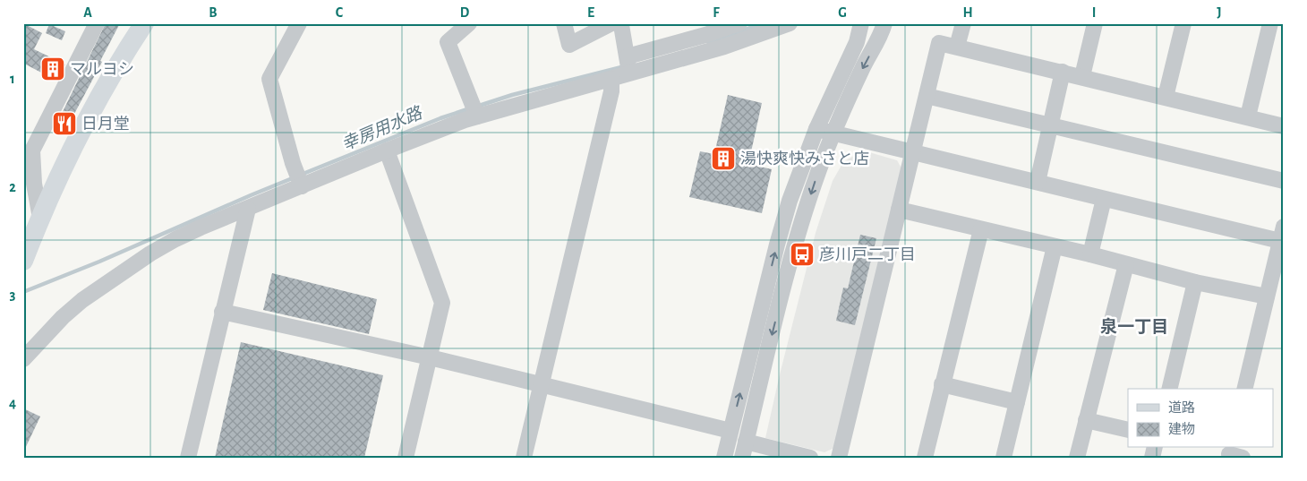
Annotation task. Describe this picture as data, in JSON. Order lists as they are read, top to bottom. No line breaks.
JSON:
{"districts":["泉一丁目"],"water":["幸房用水路"],"places":{"building":["マルヨシ","湯快爽快みさと店"],"restaurant":["日月堂"],"bus stop":["彦川戸二丁目"]},"legend":["道路","建物"],"grid":{"columns":["A","B","C","D","E","F","G","H","I","J"],"rows":["1","2","3","4"]}}
